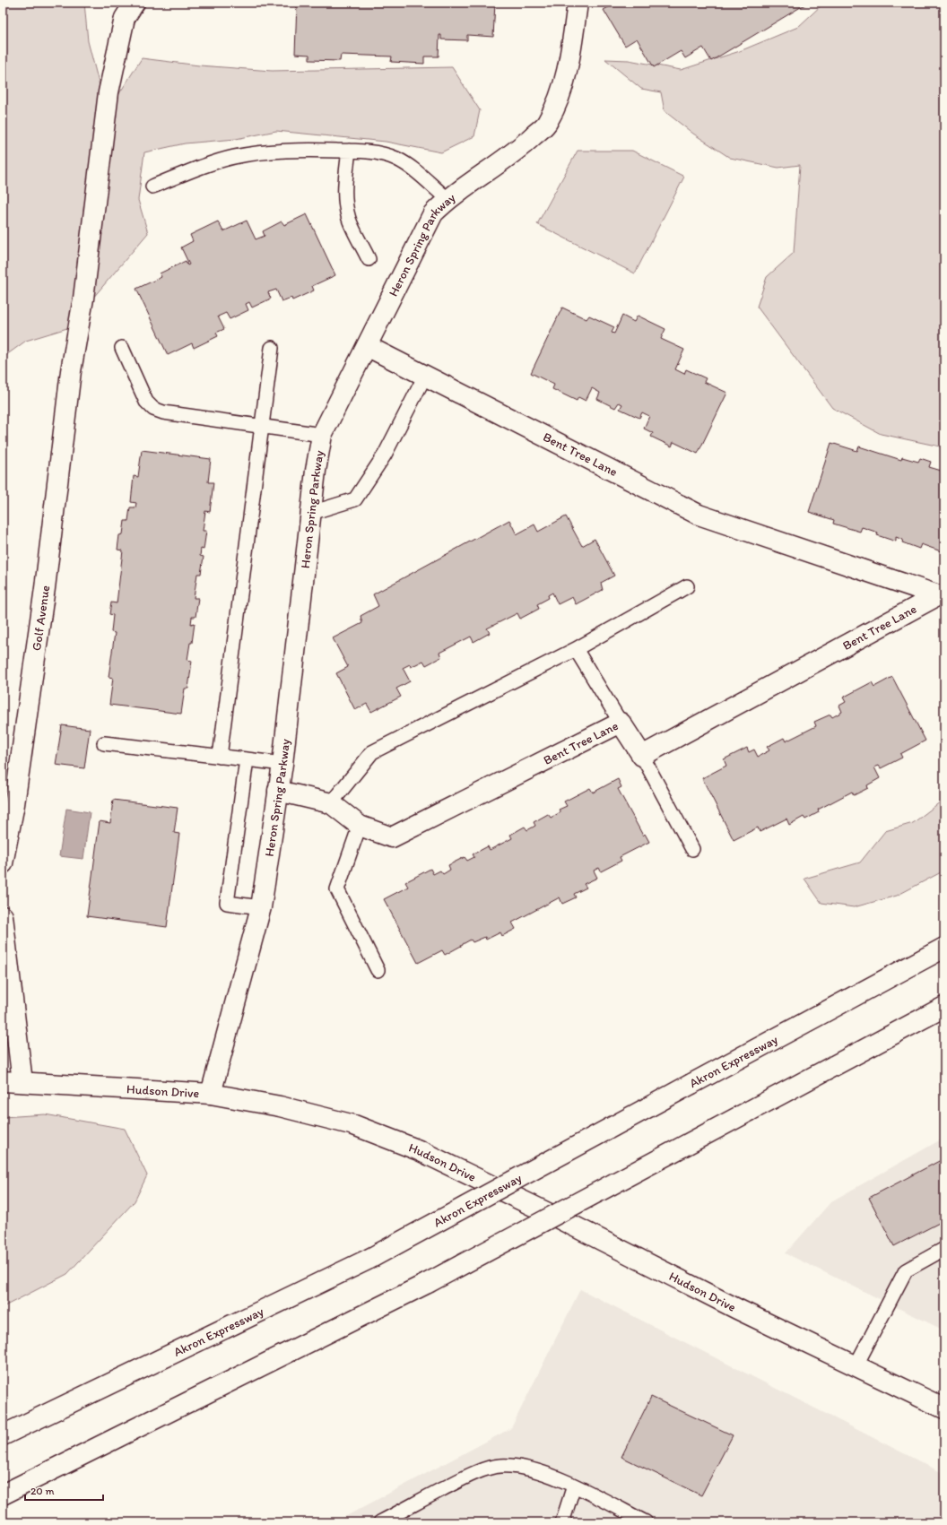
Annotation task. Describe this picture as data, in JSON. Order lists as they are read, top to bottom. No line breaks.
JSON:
{"streets":{"main road":["Heron Spring Parkway","Bent Tree Lane","Golf Avenue","Akron Expressway","Hudson Drive"]},"crossings":[["Heron Spring Parkway","Bent Tree Lane"],["Heron Spring Parkway","Hudson Drive"]],"scale_bar":"20 m"}
